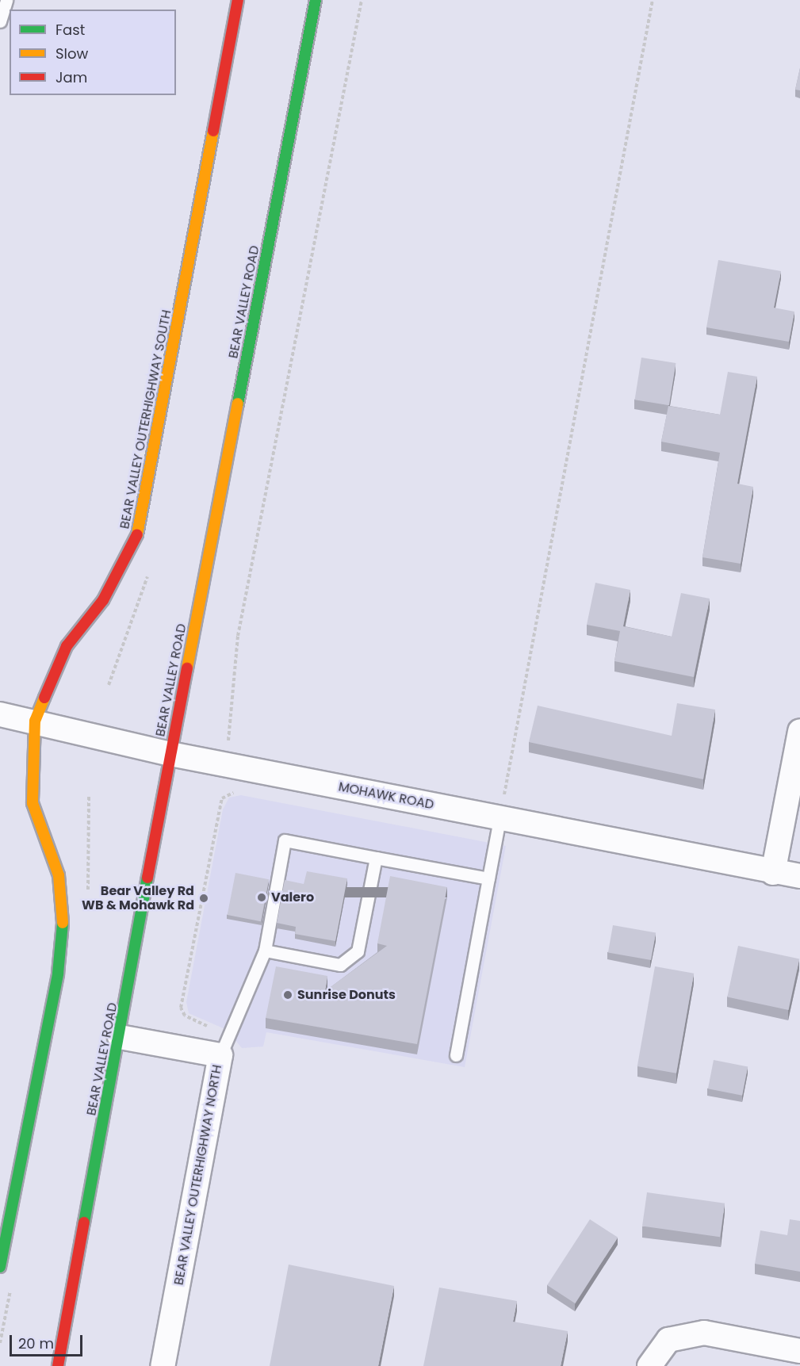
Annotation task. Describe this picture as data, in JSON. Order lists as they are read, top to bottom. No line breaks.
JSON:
{"streets":{"main road":["BEAR VALLEY ROAD","BEAR VALLEY OUTERHIGHWAY SOUTH"],"street":["MOHAWK ROAD","BEAR VALLEY OUTERHIGHWAY NORTH"]},"crossings":[["BEAR VALLEY ROAD","MOHAWK ROAD"],["BEAR VALLEY ROAD","BEAR VALLEY OUTERHIGHWAY NORTH"],["BEAR VALLEY OUTERHIGHWAY SOUTH","MOHAWK ROAD"]],"places":["Valero","Bear Valley Rd WB & Mohawk Rd","Sunrise Donuts"],"legend":["Fast","Slow","Jam"],"scale_bar":"20 m"}
